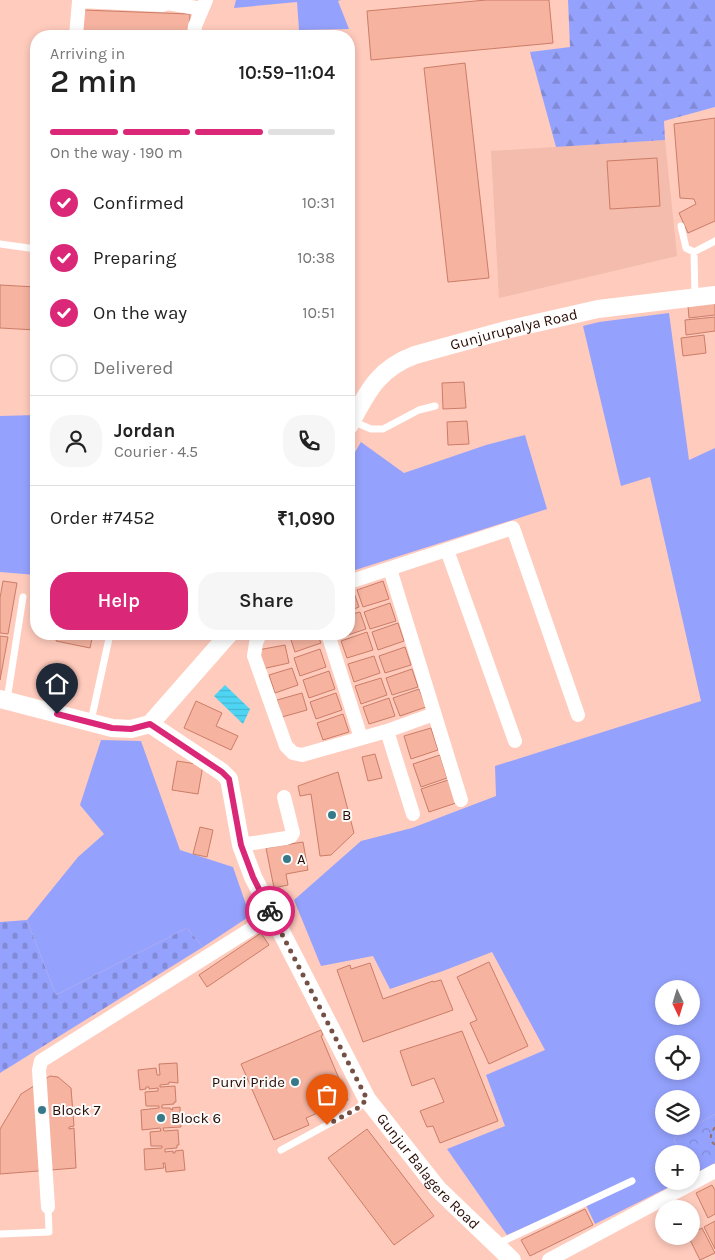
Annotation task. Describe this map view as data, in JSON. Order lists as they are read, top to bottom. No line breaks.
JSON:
{"streets":{"street":["Gunjurupalya Road","Gunjur Balagere Road"]},"places":["B","A","Purvi Pride","Block 7","Block 6"],"north":"bottom","page":{"heading":["2 min","Arriving in","10:59–11:04"],"panel":["Jordan","Courier · 4.5","Order #7452","₹1,090"],"bar":"On the way · 190 m","list":[["Confirmed","10:31"],["Preparing","10:38"],["On the way","10:51"],"Delivered"],"buttons":["Help","Share"],"map_buttons":["+","−"]}}
